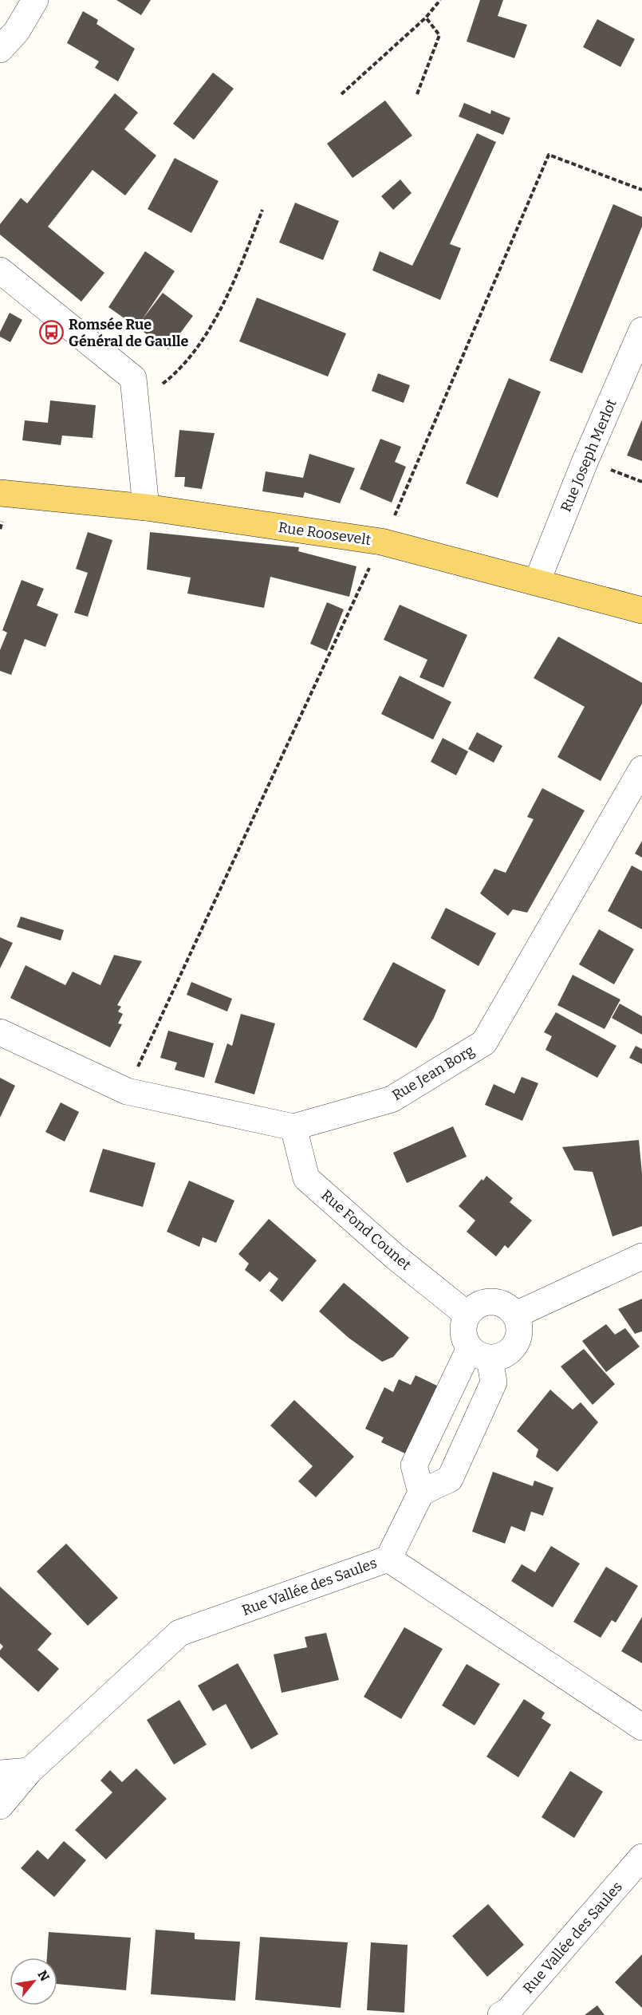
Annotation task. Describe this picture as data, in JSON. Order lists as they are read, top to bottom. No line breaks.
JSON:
{"streets":{"main road":["Rue Roosevelt"],"street":["Rue Joseph Merlot","Rue Jean Borg","Rue Fond Counet","Rue Vallée des Saules"]},"crossings":[["Rue Joseph Merlot","Rue Roosevelt"],["Rue Jean Borg","Rue Fond Counet"]],"places":{"bus stop":["Romsée Rue Général de Gaulle"]},"north":"top right"}
